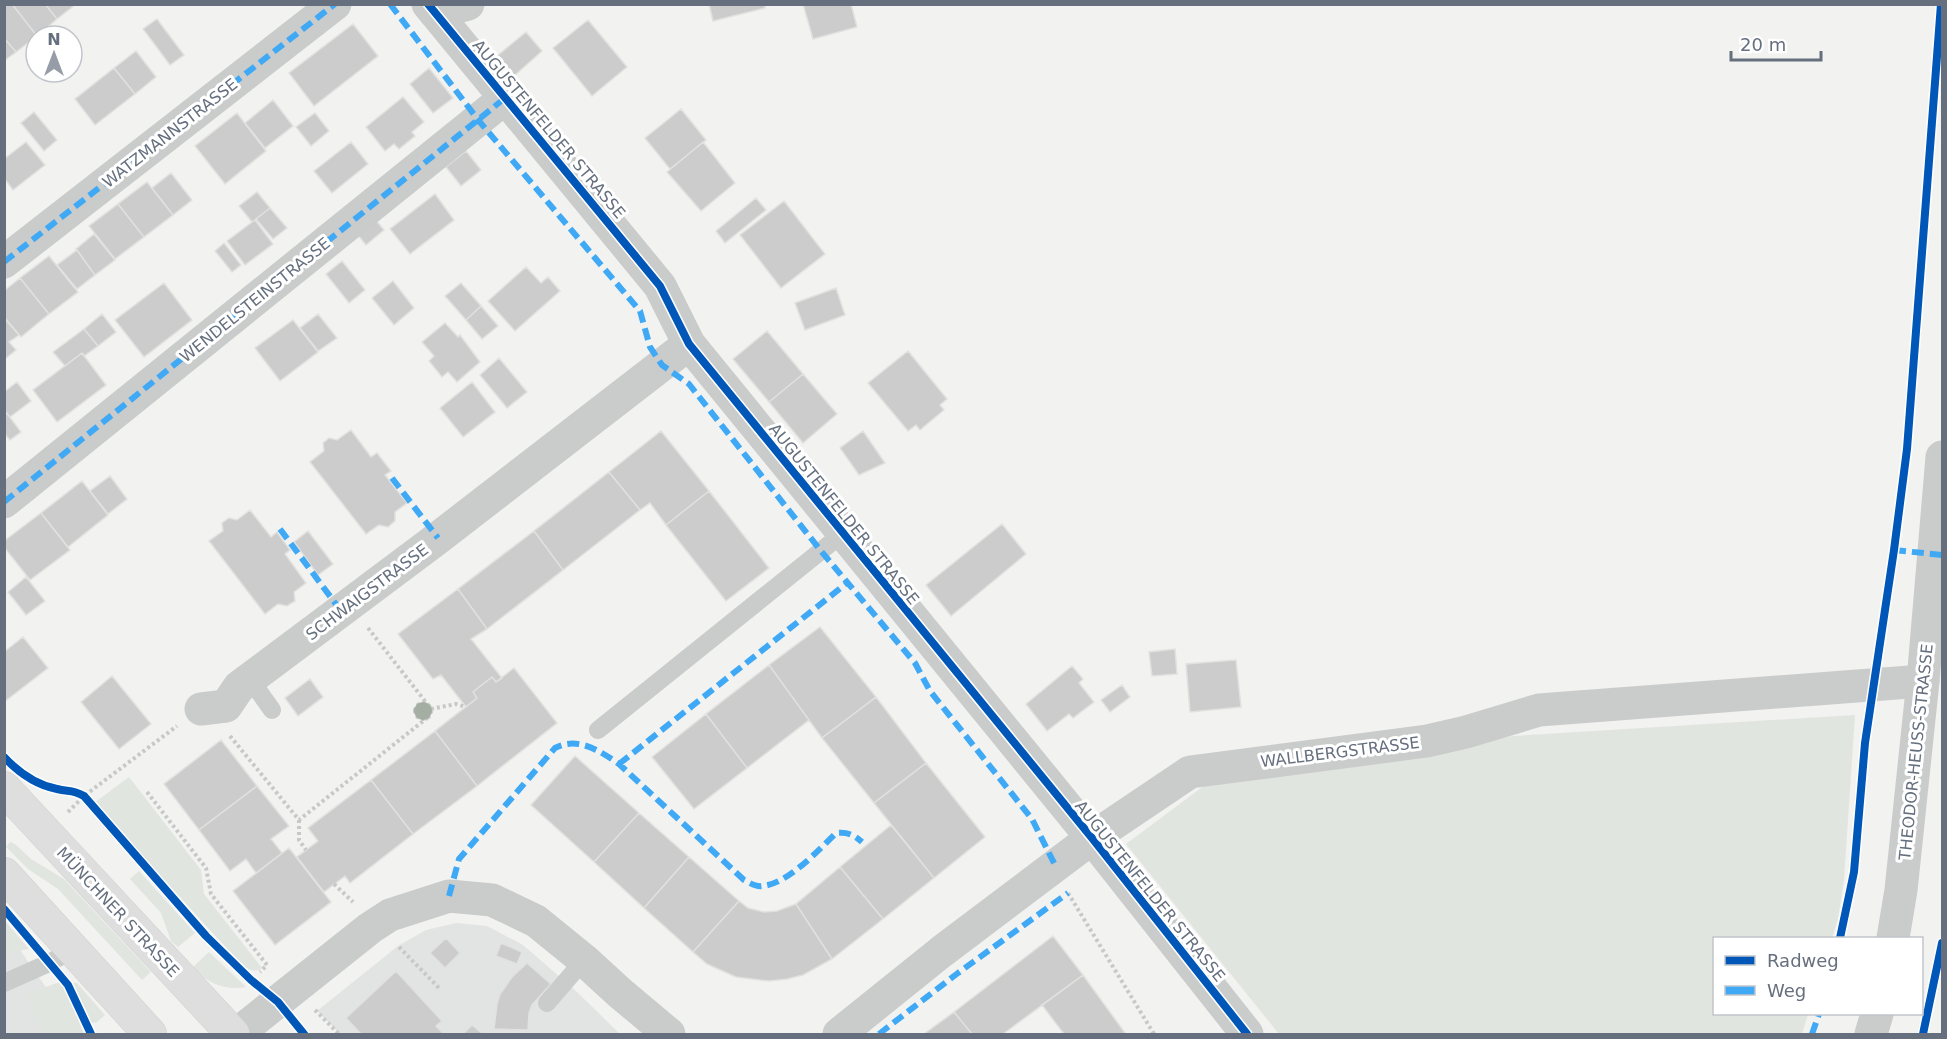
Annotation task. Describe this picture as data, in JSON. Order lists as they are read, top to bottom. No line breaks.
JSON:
{"streets":{"main road":["MÜNCHNER STRASSE"],"street":["AUGUSTENFELDER STRASSE","WATZMANNSTRASSE","WENDELSTEINSTRASSE","SCHWAIGSTRASSE","WALLBERGSTRASSE","THEODOR-HEUSS-STRASSE"]},"crossings":[["AUGUSTENFELDER STRASSE","WENDELSTEINSTRASSE"],["AUGUSTENFELDER STRASSE","SCHWAIGSTRASSE"],["AUGUSTENFELDER STRASSE","WALLBERGSTRASSE"],["WALLBERGSTRASSE","THEODOR-HEUSS-STRASSE"]],"legend":["Radweg","Weg"],"scale_bar":"20 m","north":"top"}
